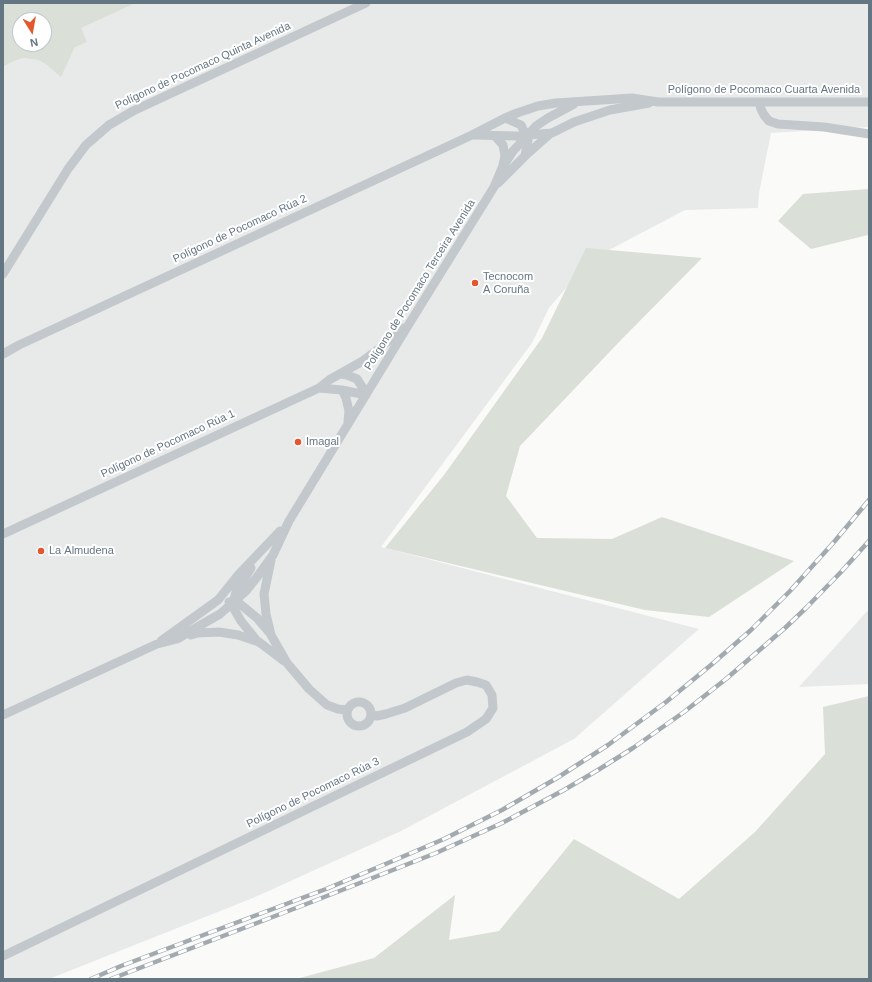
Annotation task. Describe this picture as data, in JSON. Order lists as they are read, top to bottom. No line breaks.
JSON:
{"streets":{"street":["Polígono de Pocomaco Quinta Avenida","Polígono de Pocomaco Cuarta Avenida","Polígono de Pocomaco Rúa 2","Polígono de Pocomaco Terceira Avenida","Polígono de Pocomaco Rúa 1","Polígono de Pocomaco Rúa 3"]},"crossings":[["Polígono de Pocomaco Cuarta Avenida","Polígono de Pocomaco Rúa 2"],["Polígono de Pocomaco Cuarta Avenida","Polígono de Pocomaco Terceira Avenida"],["Polígono de Pocomaco Rúa 2","Polígono de Pocomaco Terceira Avenida"],["Polígono de Pocomaco Terceira Avenida","Polígono de Pocomaco Rúa 1"]],"places":["Tecnocom A Coruña","Imagal","La Almudena"],"north":"bottom"}
